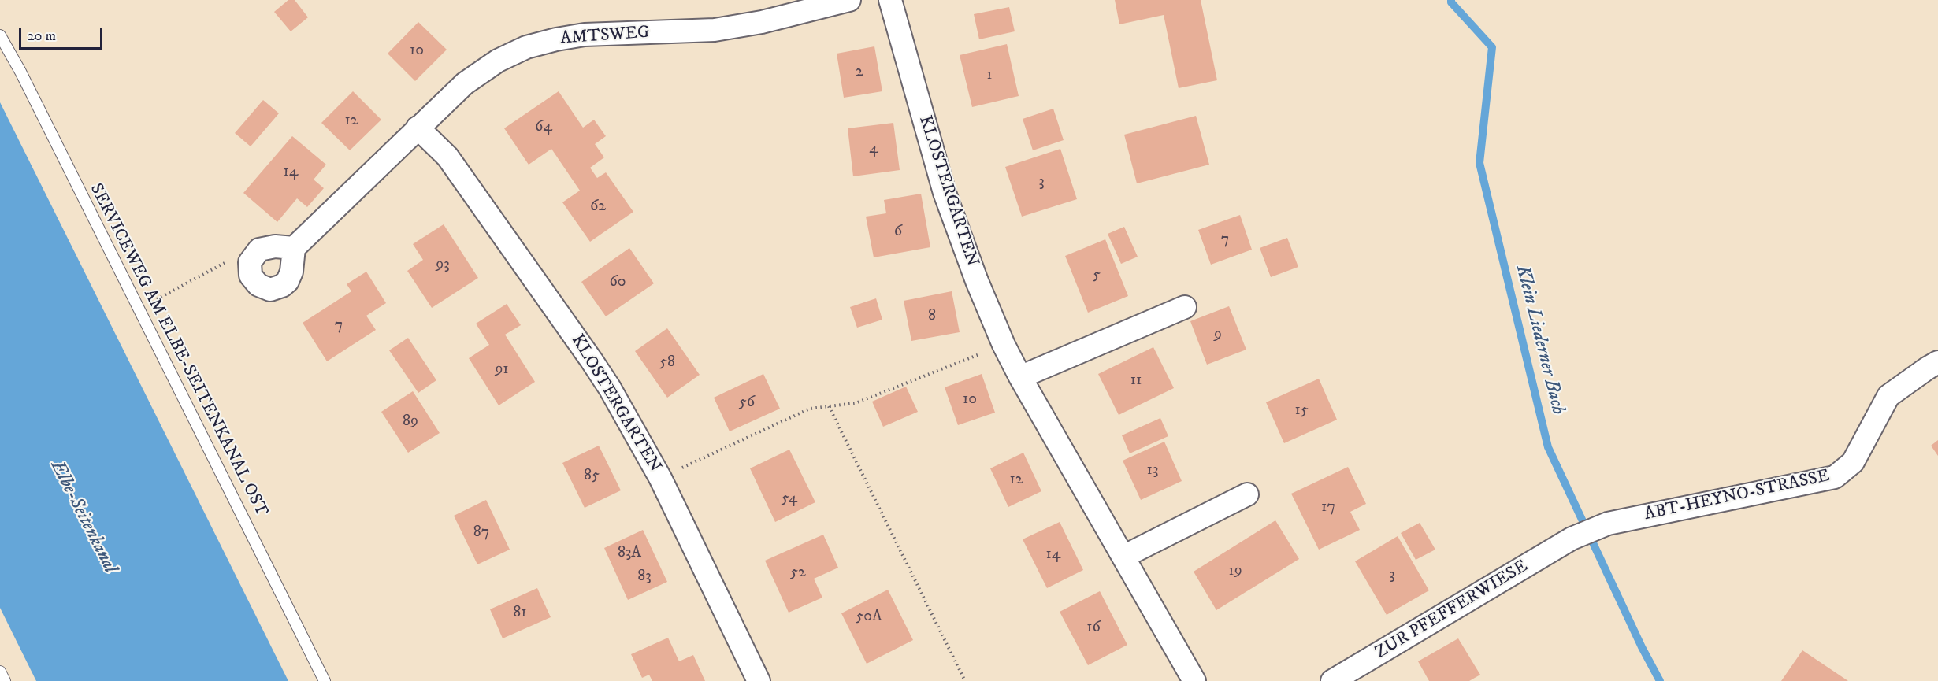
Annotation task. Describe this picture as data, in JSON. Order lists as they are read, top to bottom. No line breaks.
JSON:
{"streets":{"street":["AMTSWEG","KLOSTERGARTEN","ABT-HEYNO-STRASSE","ZUR PFEFFERWIESE"],"lane":["SERVICEWEG AM ELBE-SEITENKANAL OST"]},"crossings":[["AMTSWEG","KLOSTERGARTEN"],["ABT-HEYNO-STRASSE","ZUR PFEFFERWIESE"]],"water":["Klein Liederner Bach","Elbe-Seitenkanal"],"house_numbers":["10","2","1","12","64","4","14","3","62","6","7","93","5","60","8","7","9","58","91","11","10","56","15","89","13","85","12","54","17","87","83A","14","19","52","3","83","81","50A","16"],"scale_bar":"20 m"}
